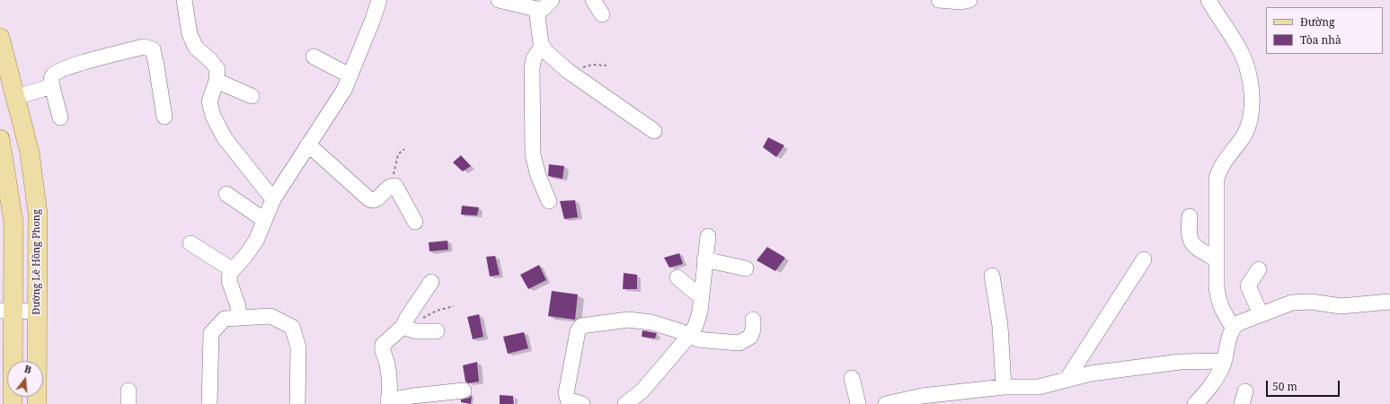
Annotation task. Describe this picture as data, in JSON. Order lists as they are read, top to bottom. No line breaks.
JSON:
{"streets":{"main road":["Đường Lê Hồng Phong"]},"legend":["Đường","Tòa nhà"],"scale_bar":"50 m","north":"top"}
